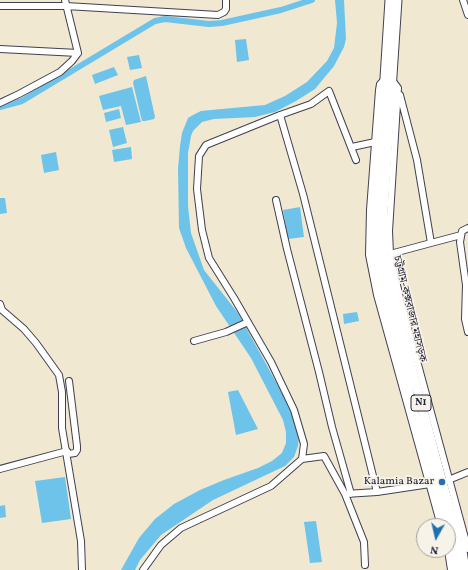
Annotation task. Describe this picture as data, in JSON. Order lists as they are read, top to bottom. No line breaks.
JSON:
{"streets":{"highway":["চট্টগ্রাম-কক্সবাজার মহাসড়ক","N1"]},"places":["Kalamia Bazar"],"north":"bottom"}
